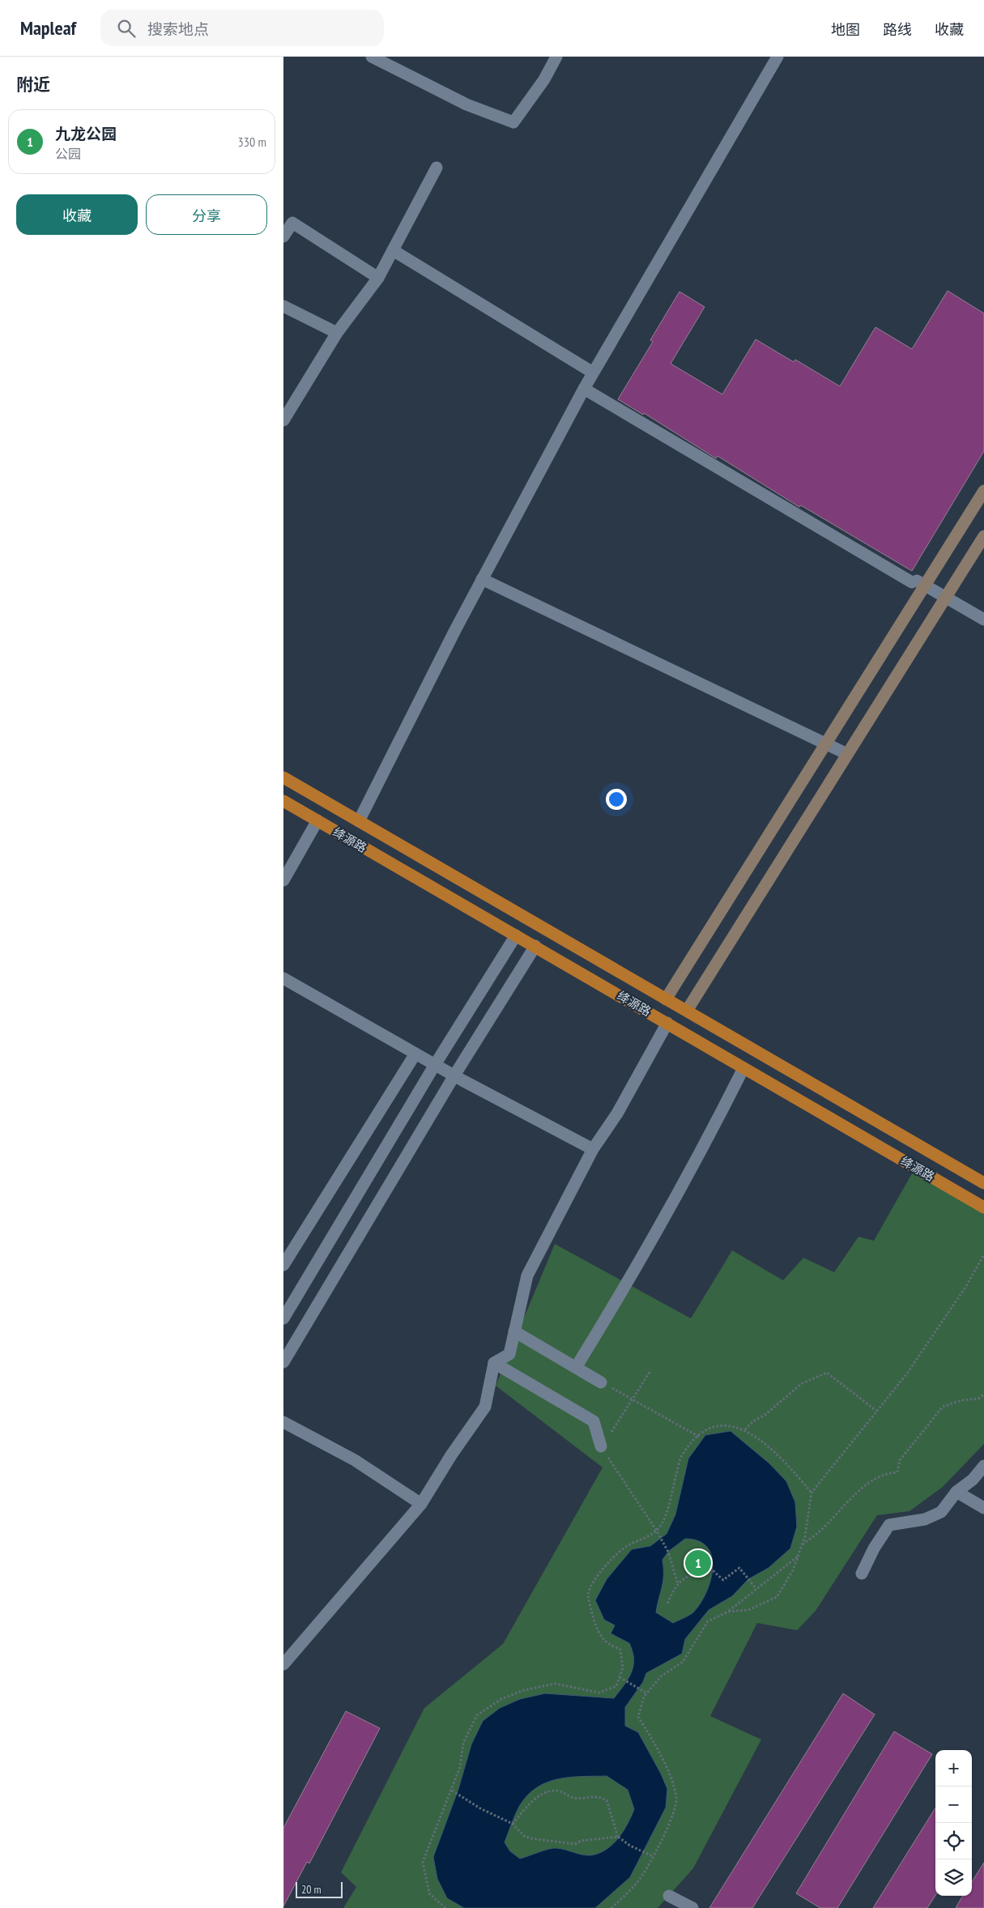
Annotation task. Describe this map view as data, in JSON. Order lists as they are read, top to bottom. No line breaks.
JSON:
{"streets":{"highway":["绛源路"]},"scale_bar":"20 m","page":{"header":"Mapleaf","search":"搜索地点","nav":["地图","路线","收藏"],"heading":"附近","list":[{"mark":"1","name":"九龙公园","note":"公园","value":"330 m"}],"buttons":["收藏","分享"],"pins":"1","map_buttons":["+","−"],"scale":"20 m"}}
